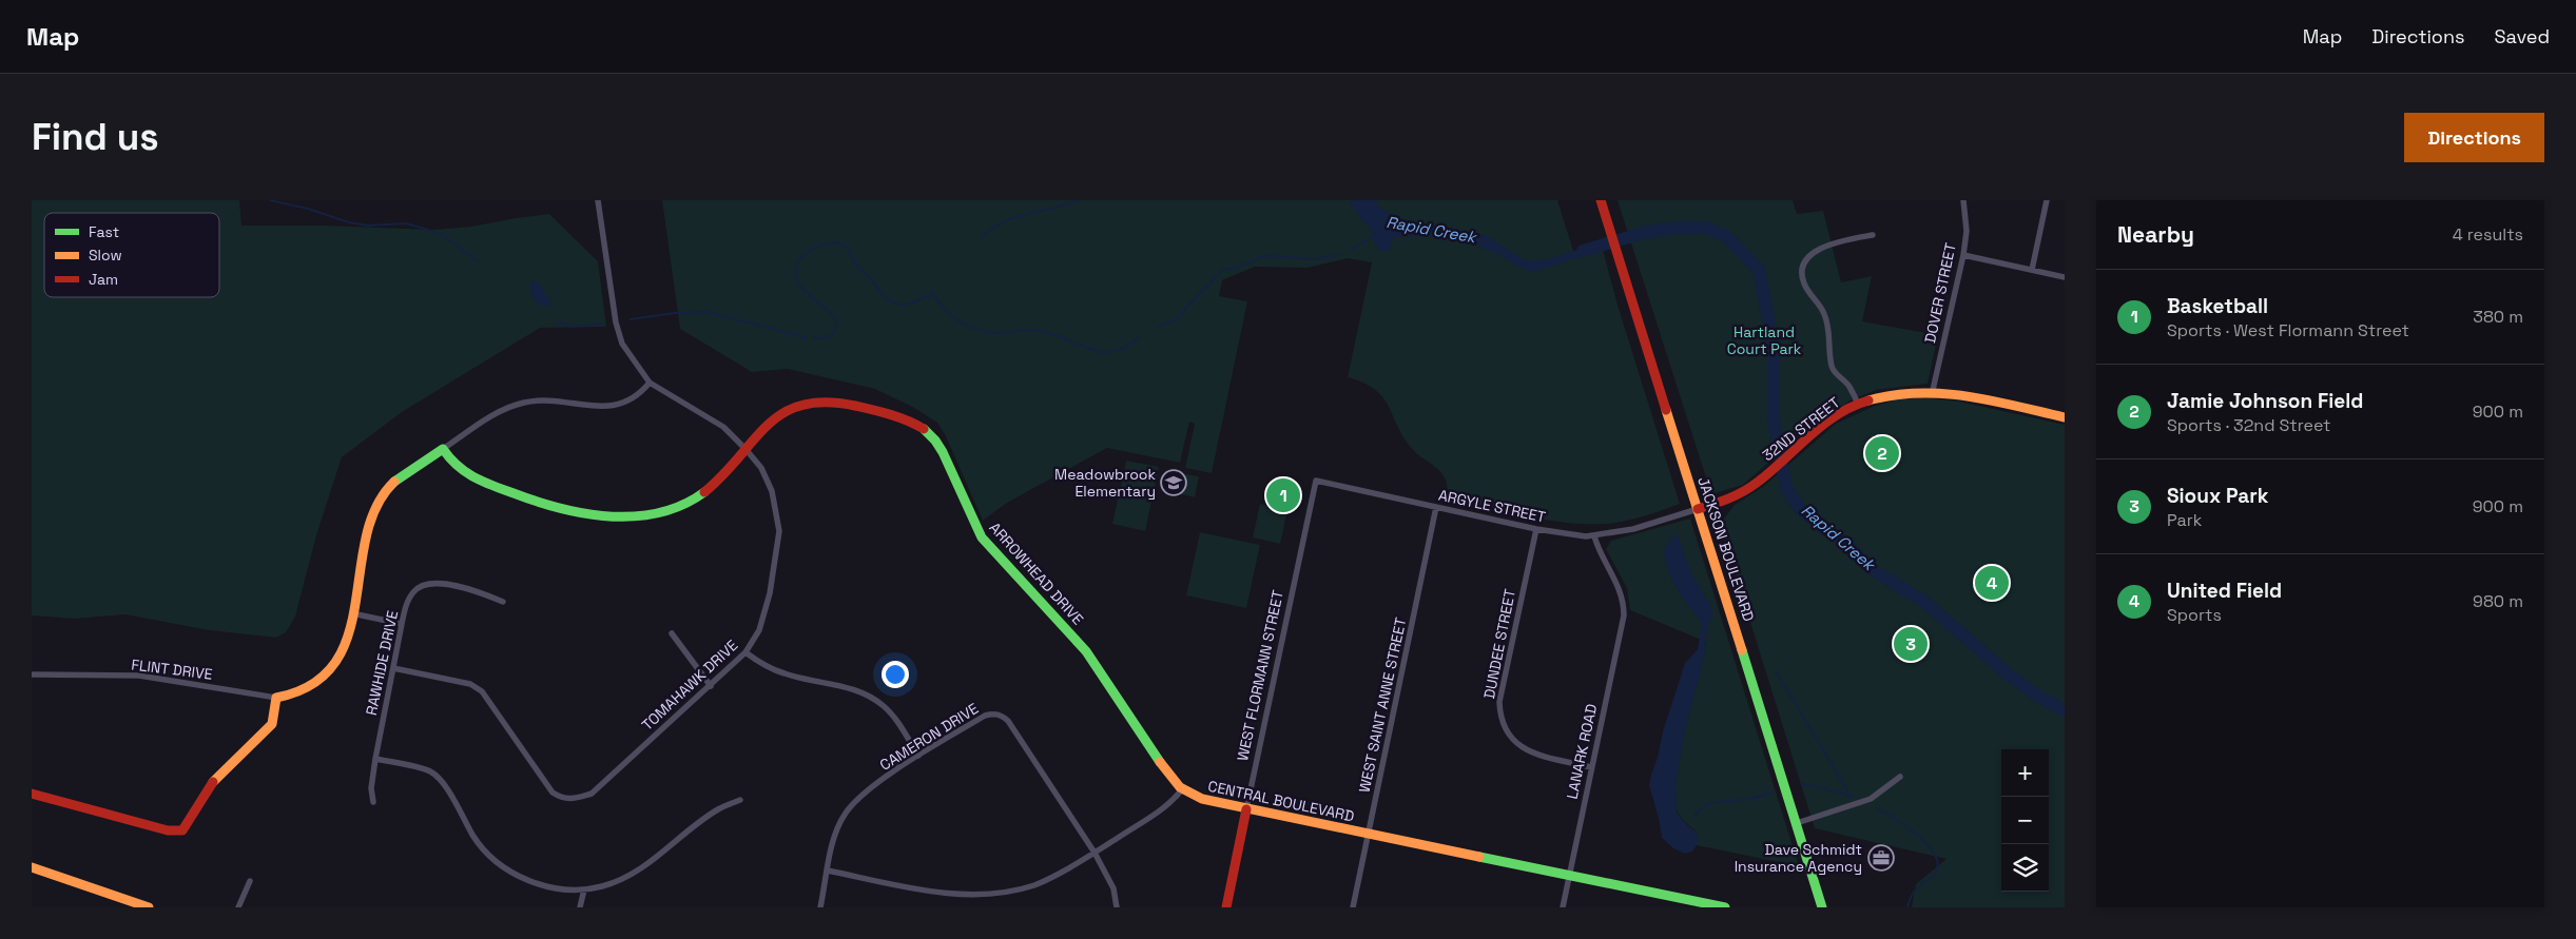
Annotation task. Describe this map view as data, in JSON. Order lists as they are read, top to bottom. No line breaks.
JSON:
{"streets":{"street":["DOVER STREET","32ND STREET","ARGYLE STREET","JACKSON BOULEVARD","ARROWHEAD DRIVE","DUNDEE STREET","RAWHIDE DRIVE","FLINT DRIVE","WEST FLORMANN STREET","TOMAHAWK DRIVE","WEST SAINT ANNE STREET","CAMERON DRIVE","LANARK ROAD","CENTRAL BOULEVARD"]},"crossings":[["DOVER STREET","32ND STREET"],["32ND STREET","ARGYLE STREET"],["32ND STREET","JACKSON BOULEVARD"],["32ND STREET","LANARK ROAD"],["ARGYLE STREET","DUNDEE STREET"],["ARGYLE STREET","WEST FLORMANN STREET"],["ARGYLE STREET","WEST SAINT ANNE STREET"],["ARGYLE STREET","LANARK ROAD"],["ARROWHEAD DRIVE","TOMAHAWK DRIVE"],["ARROWHEAD DRIVE","CENTRAL BOULEVARD"],["DUNDEE STREET","LANARK ROAD"],["RAWHIDE DRIVE","TOMAHAWK DRIVE"],["WEST FLORMANN STREET","CENTRAL BOULEVARD"],["WEST SAINT ANNE STREET","CENTRAL BOULEVARD"],["LANARK ROAD","CENTRAL BOULEVARD"]],"water":["Rapid Creek"],"parks":["Hartland Court Park"],"places":{"school or university":["Meadowbrook Elementary"],"office":["Dave Schmidt Insurance Agency"]},"legend":["Fast","Slow","Jam"],"page":{"header":"Map","nav":["Map","Directions","Saved"],"buttons":"Directions","title":"Find us","heading":["Nearby","4 results"],"list":[{"mark":"1","name":"Basketball","note":"Sports · West Flormann Street","value":"380 m"},{"mark":"2","name":"Jamie Johnson Field","note":"Sports · 32nd Street","value":"900 m"},{"mark":"3","name":"Sioux Park","note":"Park","value":"900 m"},{"mark":"4","name":"United Field","note":"Sports","value":"980 m"}],"pins":["2","1","4","3"],"map_buttons":["+","−"]}}
